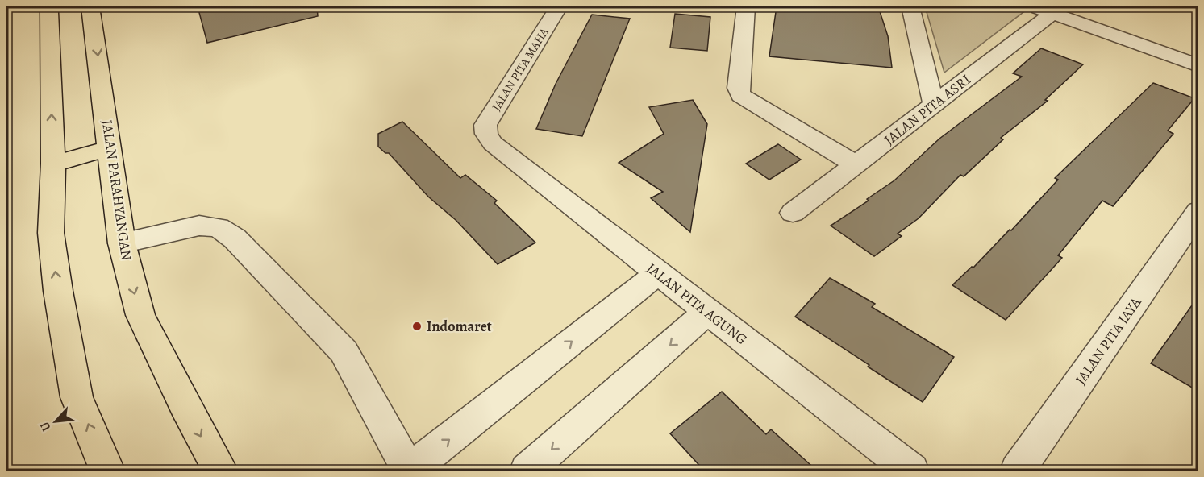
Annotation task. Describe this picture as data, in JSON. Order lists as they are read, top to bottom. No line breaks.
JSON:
{"streets":{"main road":["JALAN PARAHYANGAN"],"street":["JALAN PITA MAHA","JALAN PITA ASRI","JALAN PITA AGUNG","JALAN PITA JAYA"]},"crossings":[["JALAN PITA MAHA","JALAN PITA AGUNG"]],"places":["Indomaret"],"north":"bottom left"}
